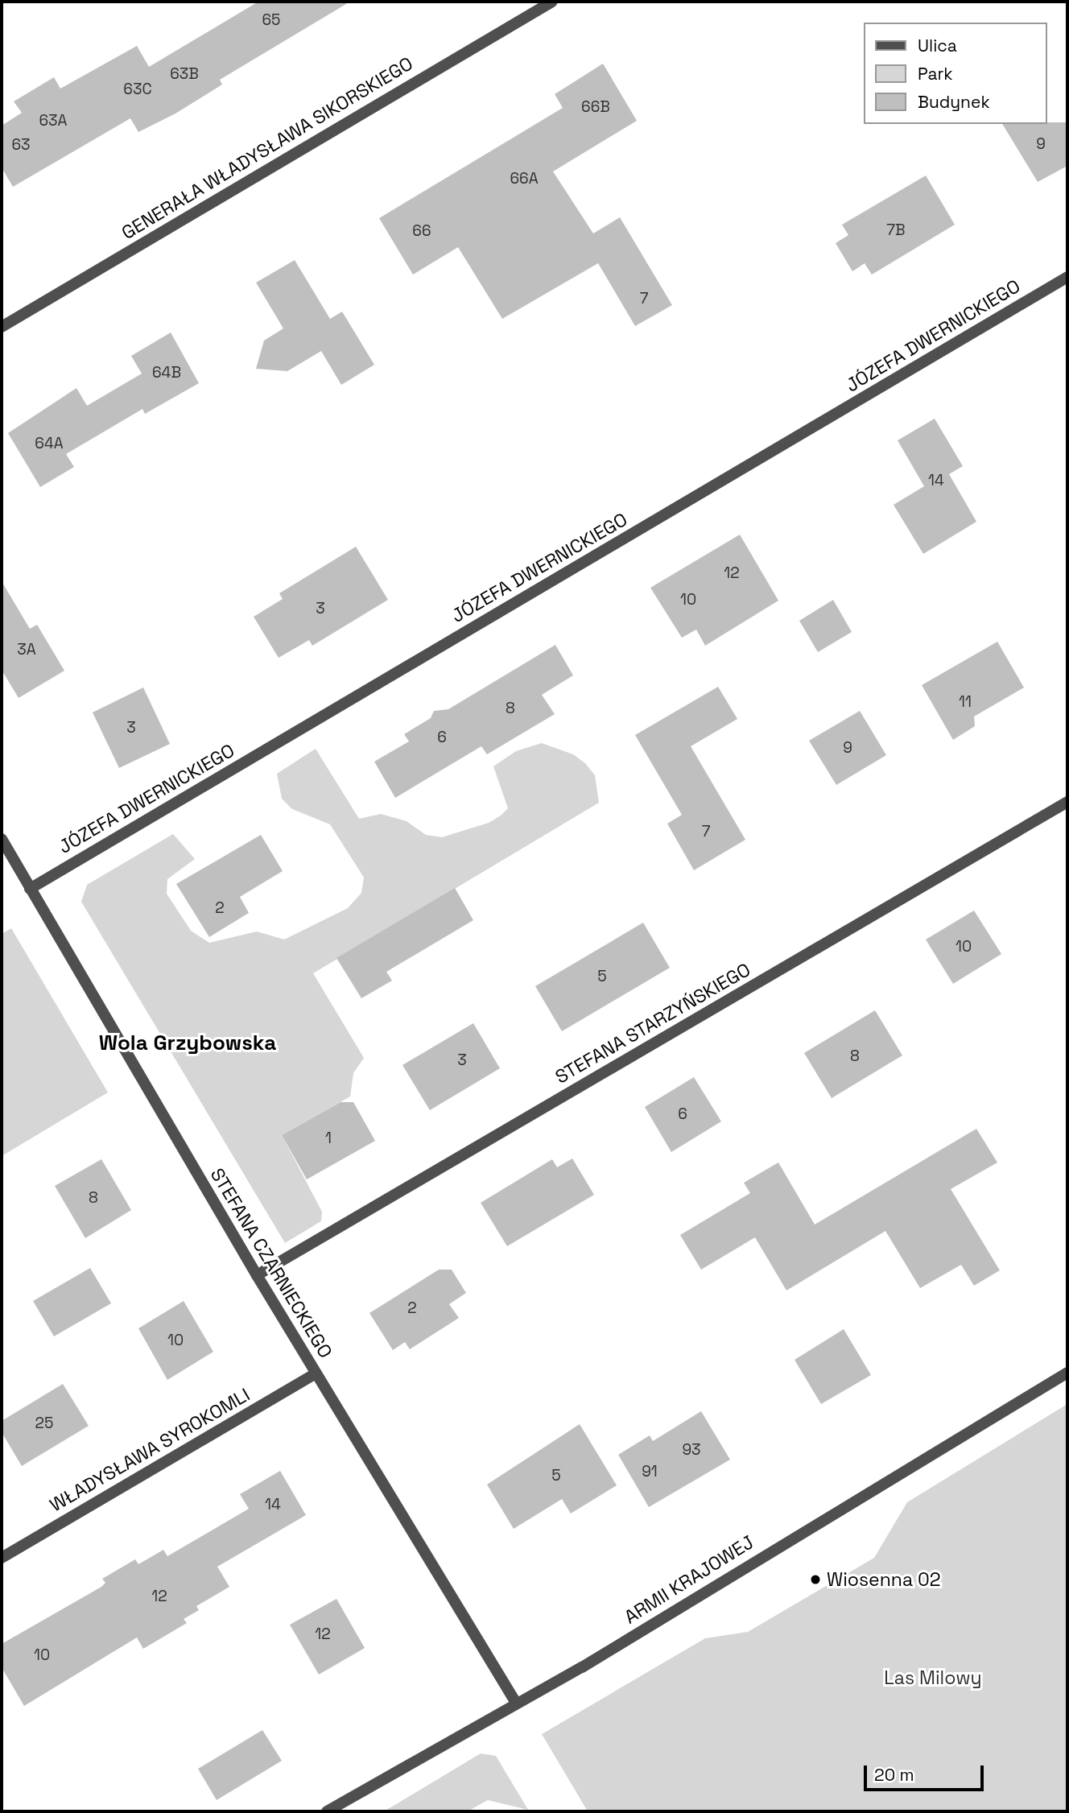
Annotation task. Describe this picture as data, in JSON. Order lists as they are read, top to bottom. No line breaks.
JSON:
{"streets":{"street":["GENERAŁA WŁADYSŁAWA SIKORSKIEGO","JÓZEFA DWERNICKIEGO","STEFANA STARZYŃSKIEGO","STEFANA CZARNIECKIEGO","WŁADYSŁAWA SYROKOMLI","ARMII KRAJOWEJ"]},"crossings":[["JÓZEFA DWERNICKIEGO","STEFANA CZARNIECKIEGO"],["STEFANA STARZYŃSKIEGO","STEFANA CZARNIECKIEGO"],["STEFANA CZARNIECKIEGO","WŁADYSŁAWA SYROKOMLI"],["STEFANA CZARNIECKIEGO","ARMII KRAJOWEJ"]],"districts":["Wola Grzybowska"],"parks":["Las Milowy"],"places":["Wiosenna 02"],"house_numbers":["65","63B","63C","66B","63A","9","63","66A","7B","66","7","64B","64A","14","12","10","3","3A","11","8","3","6","9","7","2","10","5","8","3","6","1","8","2","10","25","93","91","5","14","12","12","10"],"legend":["Ulica","Park","Budynek"],"scale_bar":"20 m"}
